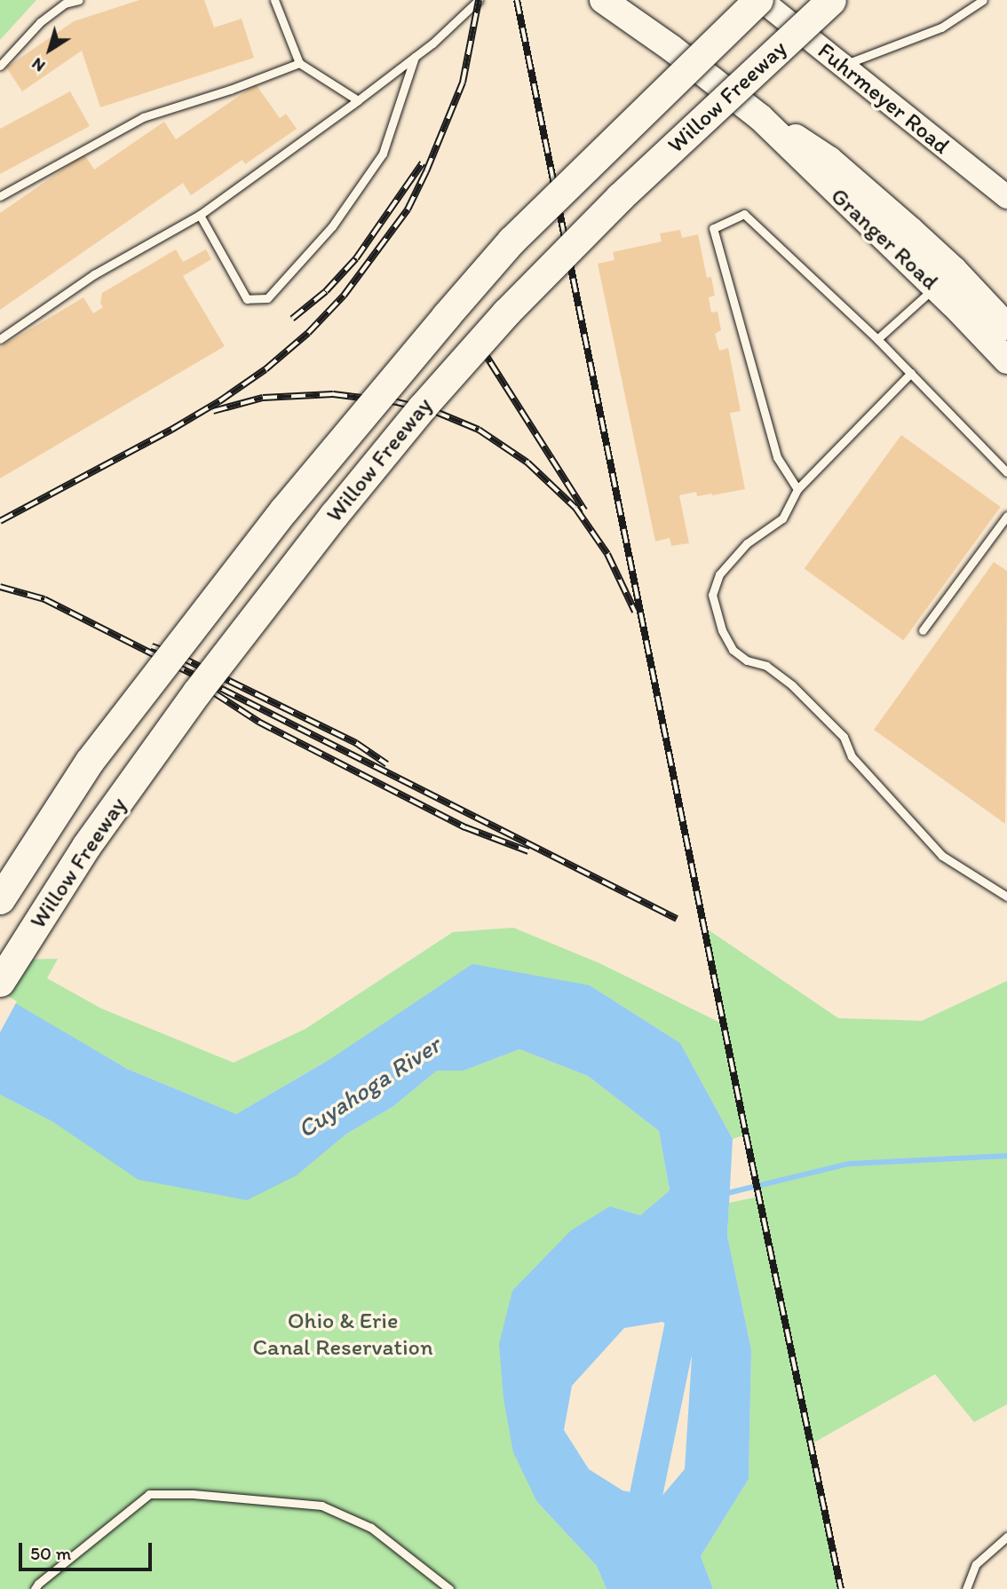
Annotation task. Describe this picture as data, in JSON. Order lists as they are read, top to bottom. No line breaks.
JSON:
{"streets":{"highway":["Willow Freeway"],"main road":["Granger Road"],"street":["Fuhrmeyer Road"]},"crossings":[["Willow Freeway","Fuhrmeyer Road"]],"water":["Cuyahoga River"],"parks":["Ohio & Erie Canal Reservation"],"scale_bar":"50 m","north":"bottom left"}
